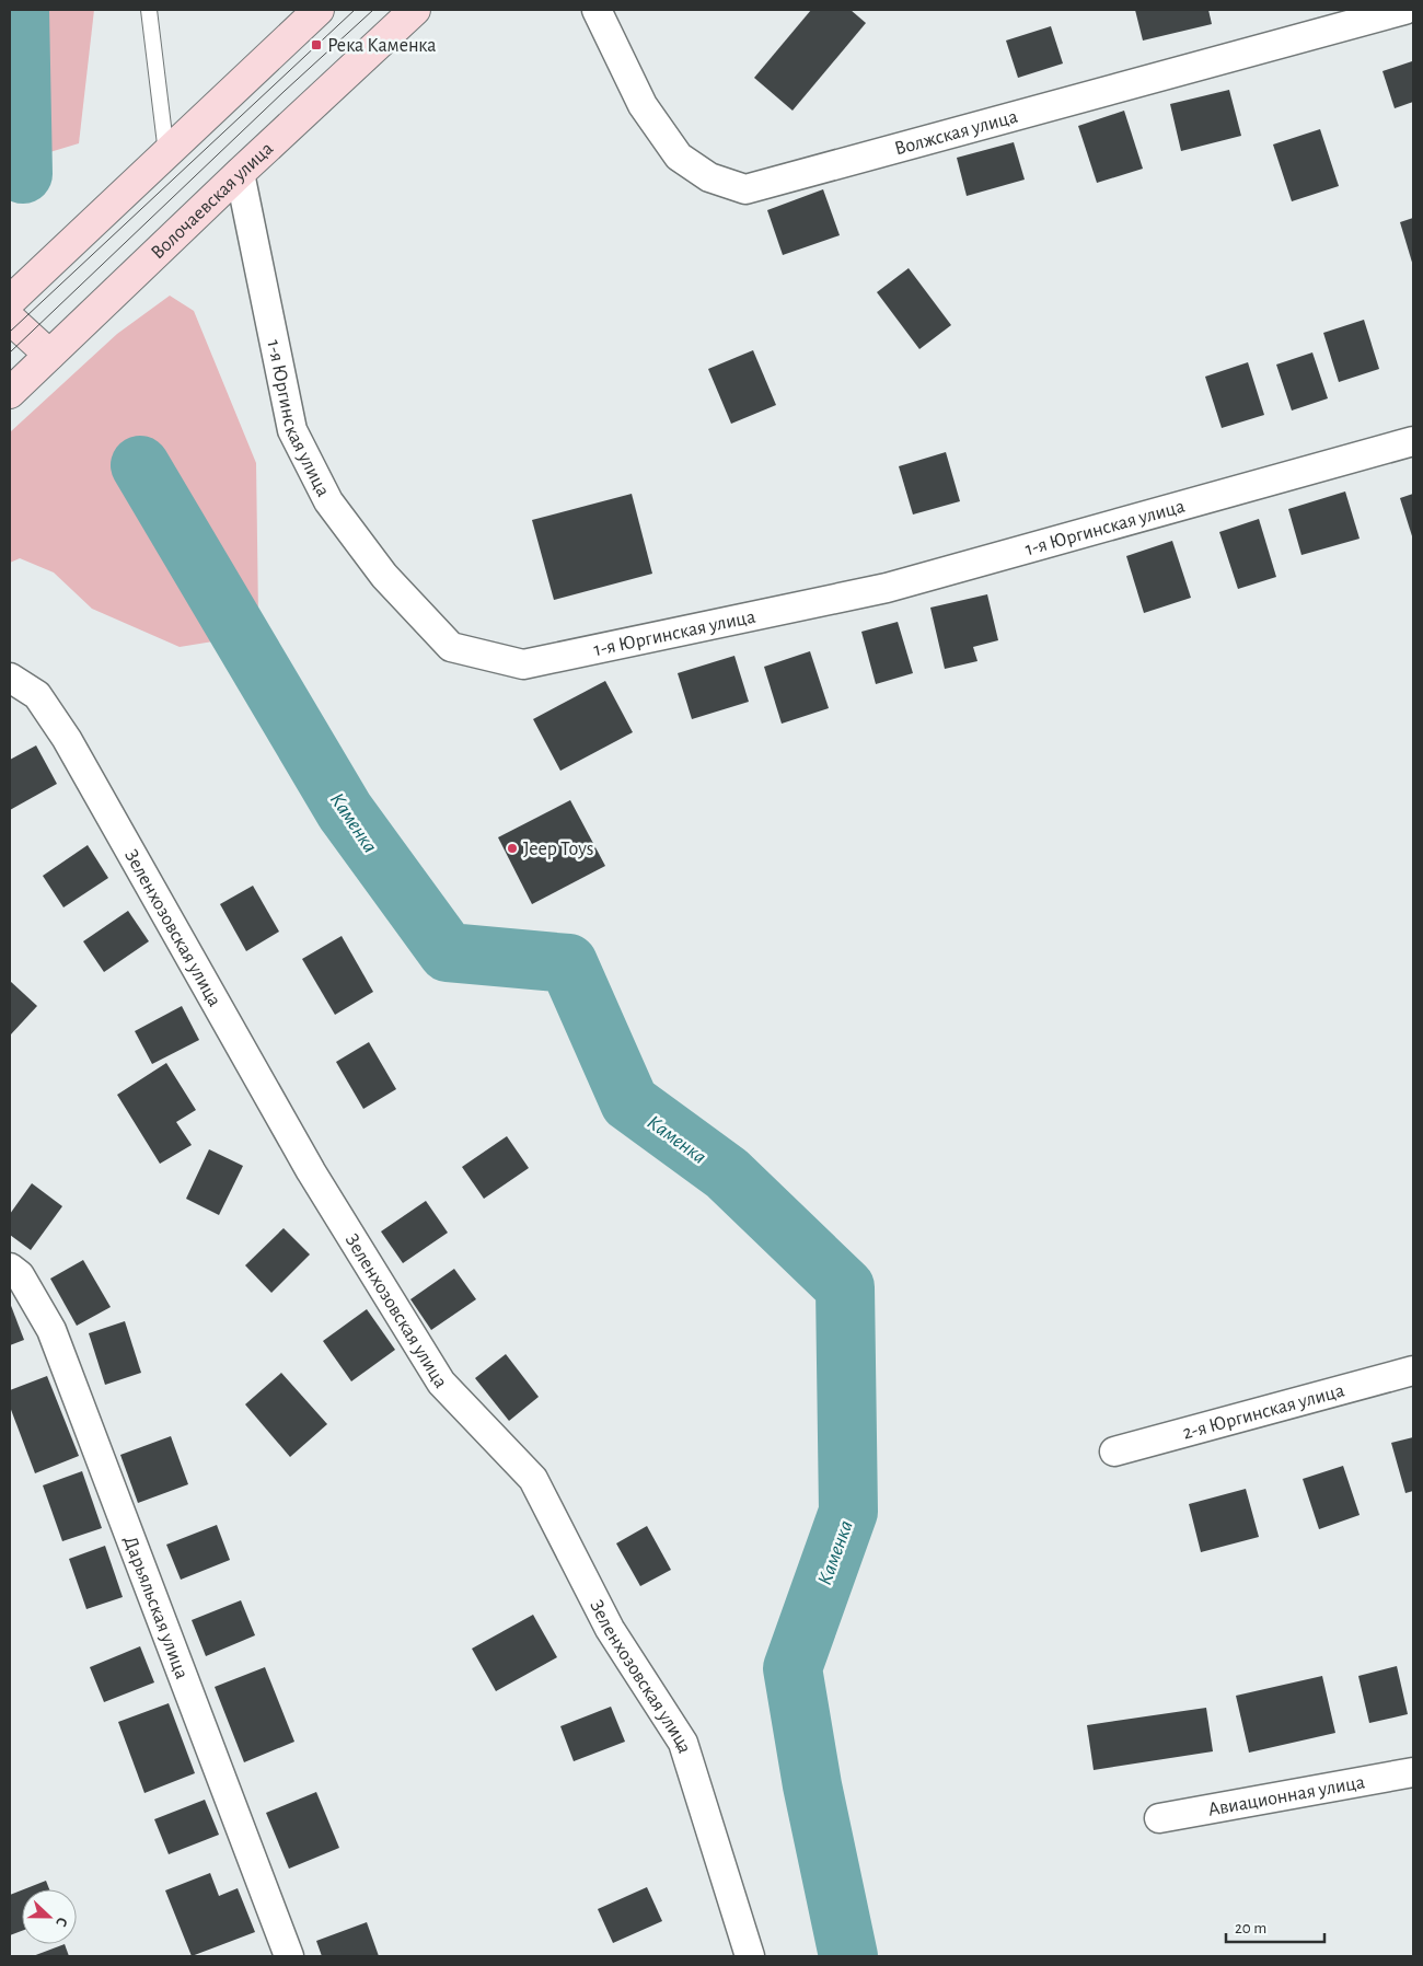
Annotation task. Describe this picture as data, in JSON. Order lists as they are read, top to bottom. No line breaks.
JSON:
{"streets":{"main road":["Волочаевская улица"],"street":["Волжская улица","1-я Юргинская улица","Зеленхозовская улица","2-я Юргинская улица","Дарьяльская улица","Авиационная улица"]},"crossings":[["Волочаевская улица","1-я Юргинская улица"]],"water":["Каменка"],"places":{"transit":["Река Каменка"],"other":["Jeep Toys"]},"scale_bar":"20 m","north":"right"}
